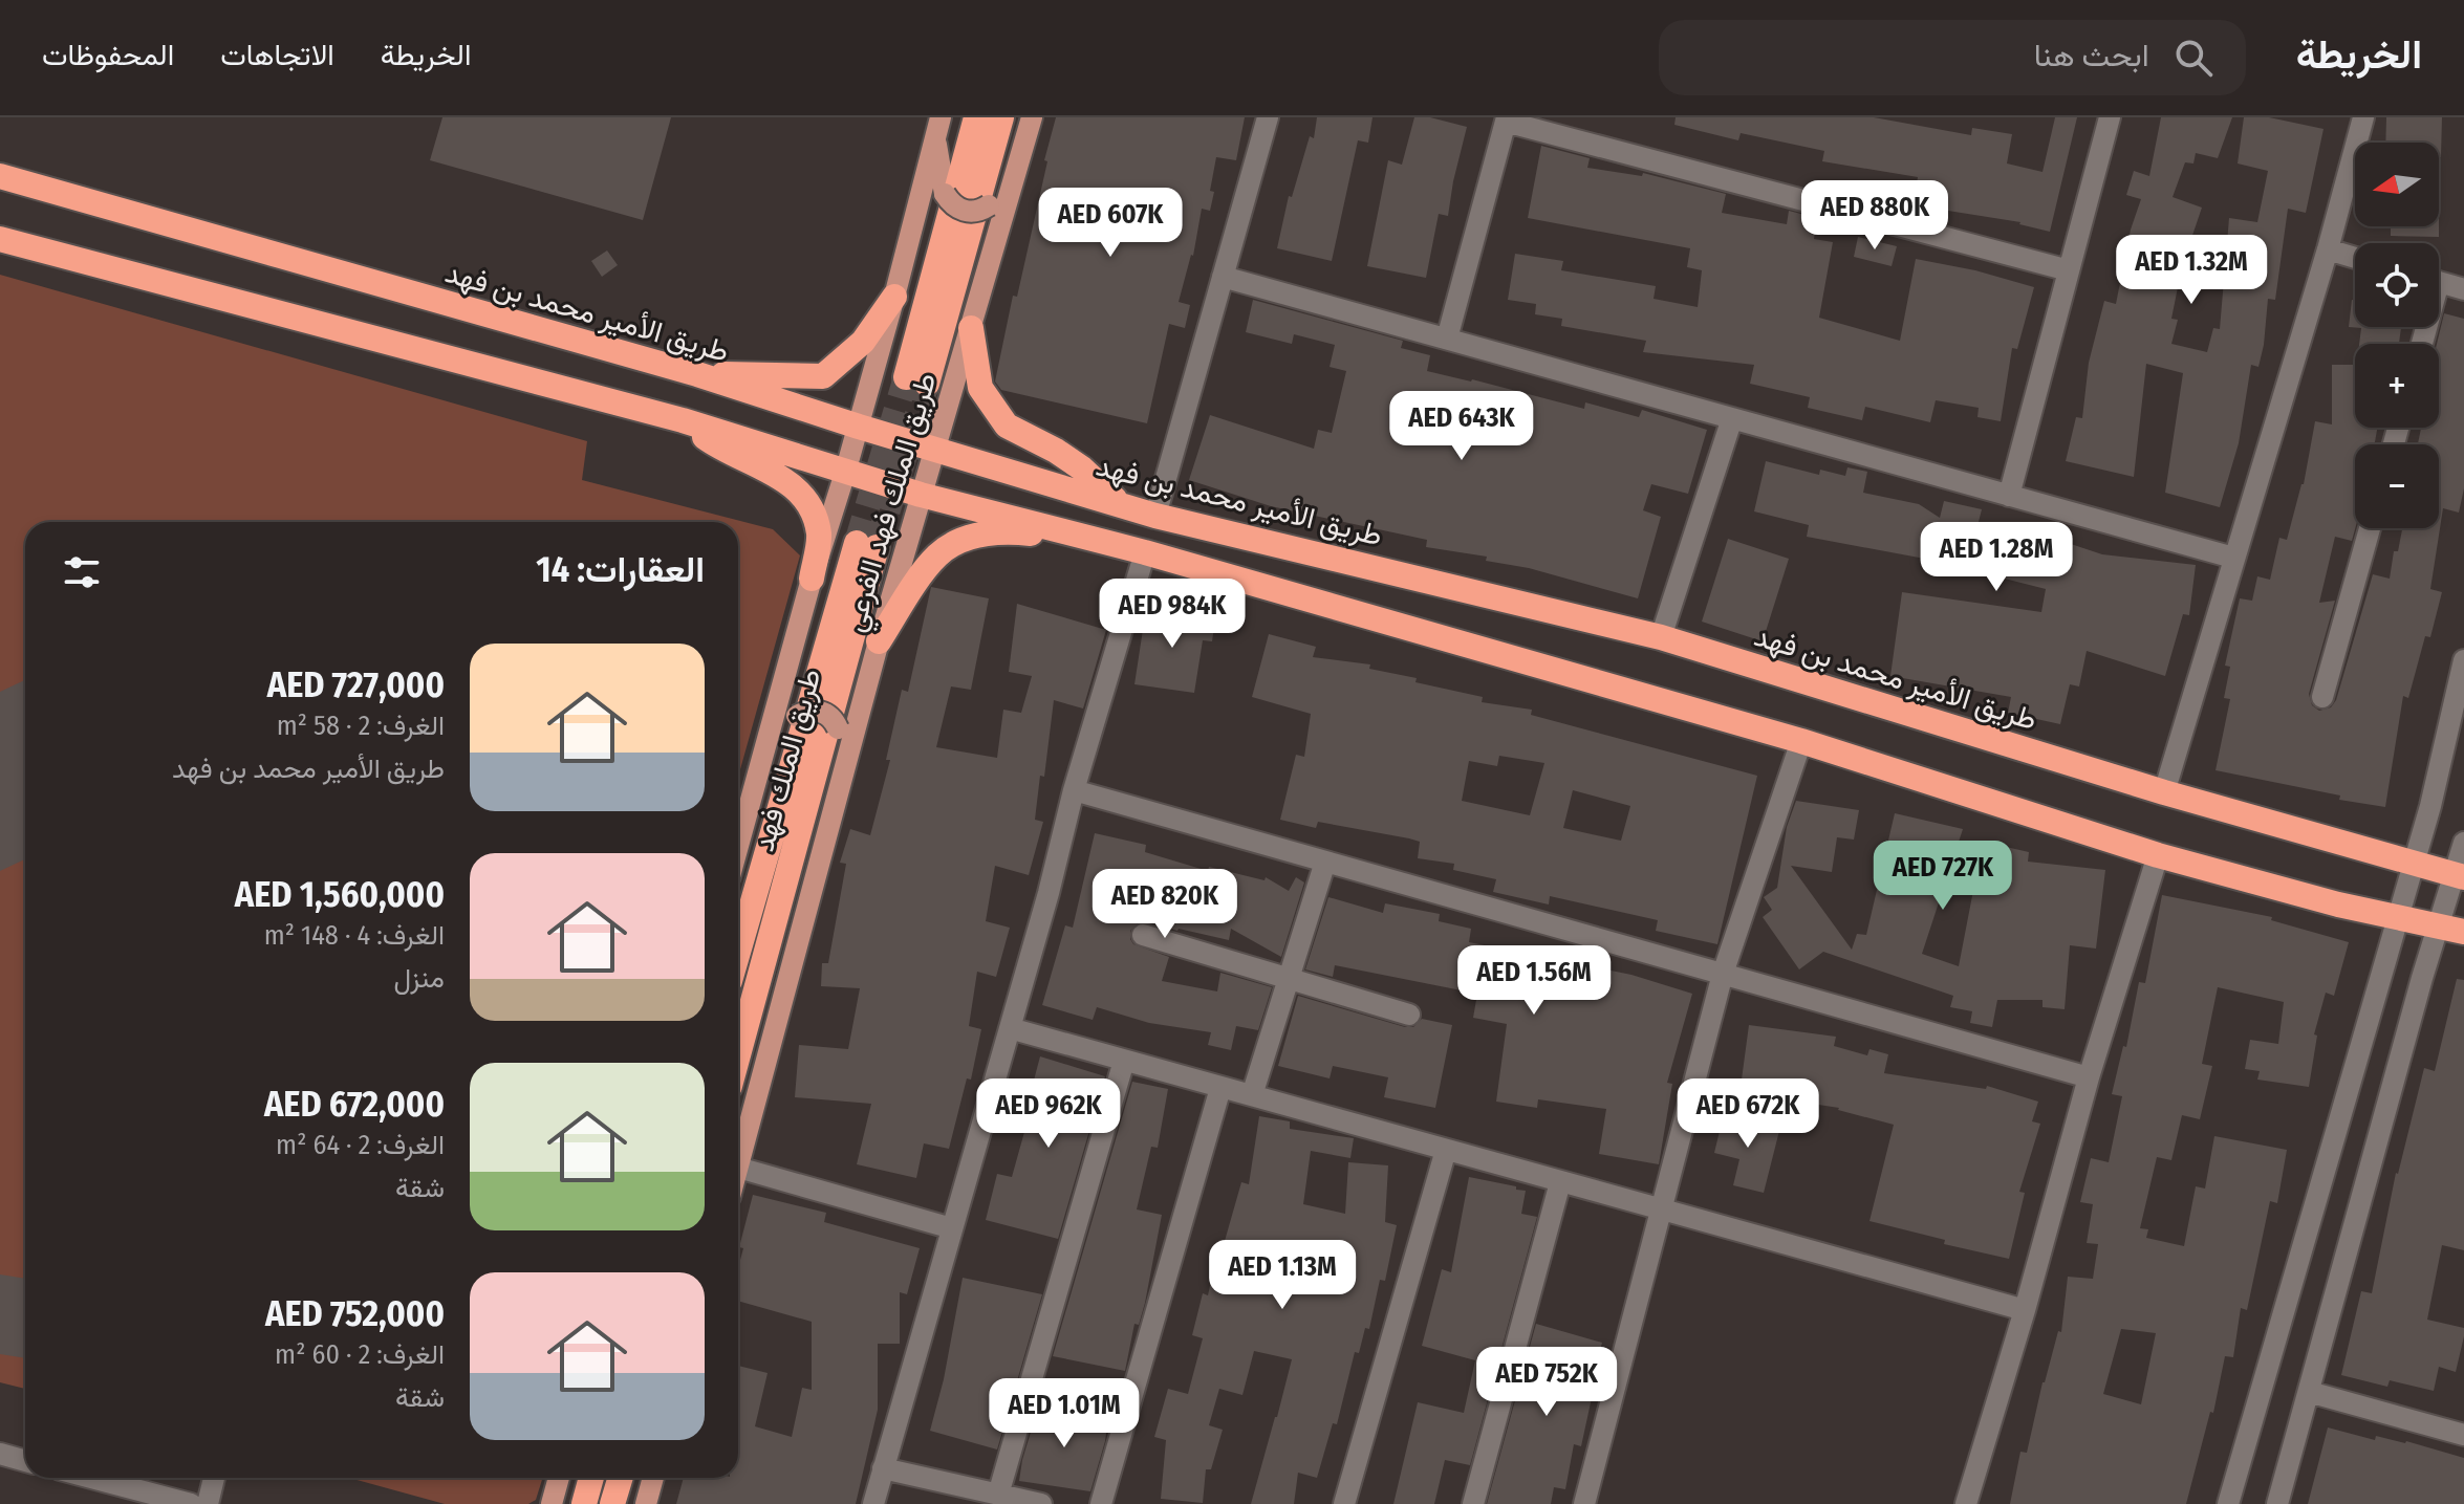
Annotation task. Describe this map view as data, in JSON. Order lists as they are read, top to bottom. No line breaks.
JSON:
{"streets":{"highway":["طريق الأمير محمد بن فهد","طريق الملك فهد"],"main road":["طريق الملك فهد الفرعي"]},"crossings":[["طريق الأمير محمد بن فهد","طريق الملك فهد الفرعي"]],"north":"left","page":{"header":"الخريطة","search":"ابحث هنا","nav":["الخريطة","الاتجاهات","المحفوظات"],"map_buttons":["+","−"],"price":["AED 880K","AED 607K","AED 1.32M","AED 643K","AED 1.28M","AED 984K","AED 727K","AED 820K","AED 1.56M","AED 962K","AED 672K","AED 1.13M","AED 752K","AED 1.01M"],"heading":"العقارات: 14","list":[{"name":"AED 727,000","note":"الغرف: 2 · 58 m² · طريق الأمير محمد بن فهد"},{"name":"AED 1,560,000","note":"الغرف: 4 · 148 m² · منزل"},{"name":"AED 672,000","note":"الغرف: 2 · 64 m² · شقة"},{"name":"AED 752,000","note":"الغرف: 2 · 60 m² · شقة"}]}}
